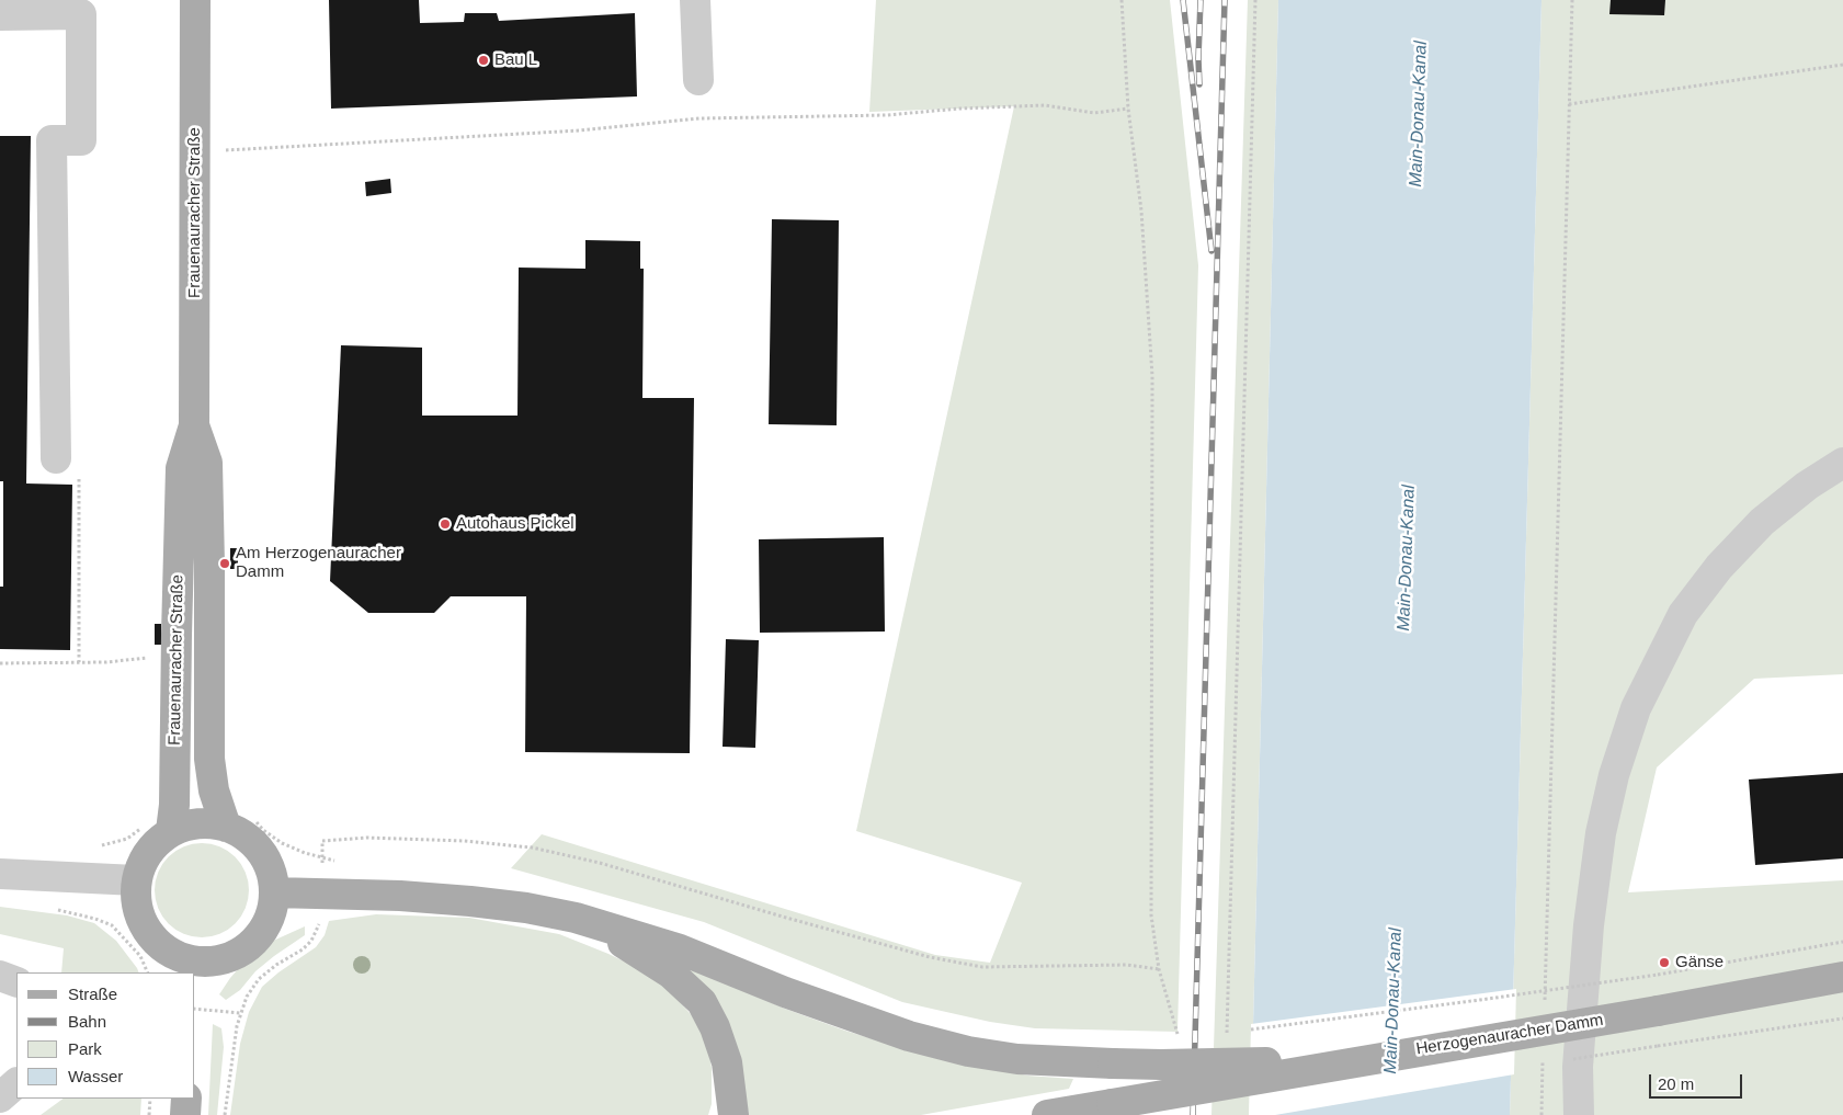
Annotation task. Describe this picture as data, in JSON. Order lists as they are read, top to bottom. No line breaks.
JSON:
{"streets":{"main road":["Frauenauracher Straße","Herzogenauracher Damm"]},"water":["Main-Donau-Kanal"],"places":["Bau L","Autohaus Pickel","Am Herzogenauracher Damm","Gänse"],"legend":["Straße","Bahn","Park","Wasser"],"scale_bar":"20 m"}
